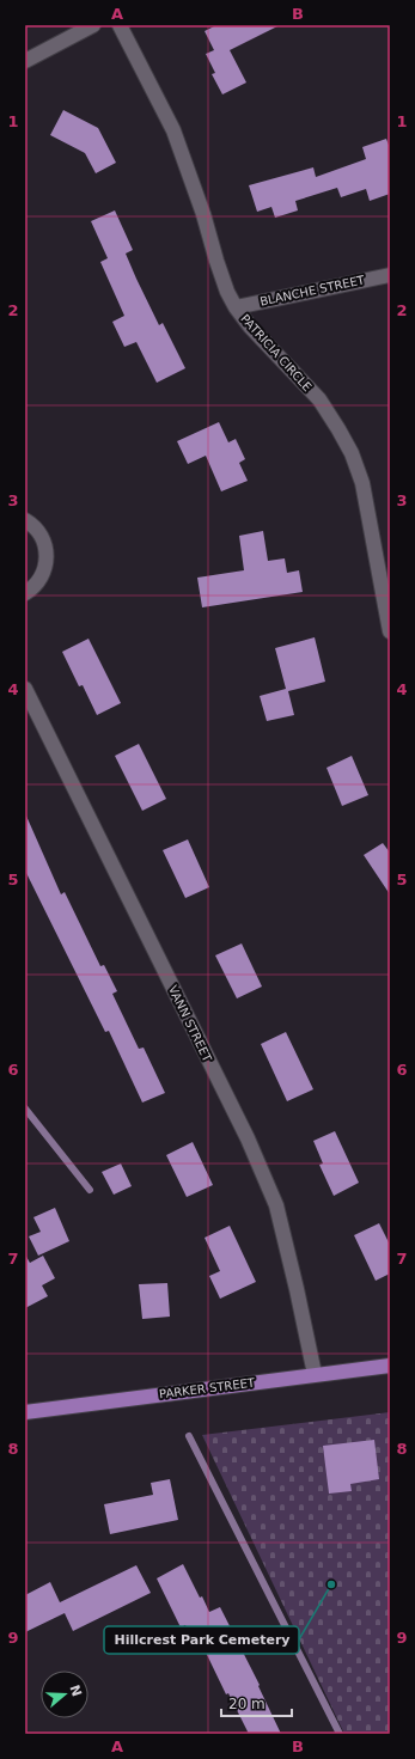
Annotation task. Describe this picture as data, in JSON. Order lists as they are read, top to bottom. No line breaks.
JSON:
{"streets":{"main road":["PARKER STREET"],"street":["BLANCHE STREET","PATRICIA CIRCLE","VANN STREET"]},"crossings":[["BLANCHE STREET","PATRICIA CIRCLE"],["VANN STREET","PARKER STREET"]],"places":["Hillcrest Park Cemetery"],"scale_bar":"20 m","north":"right","grid":{"columns":["A","B"],"rows":["1","2","3","4","5","6","7","8","9"]}}
